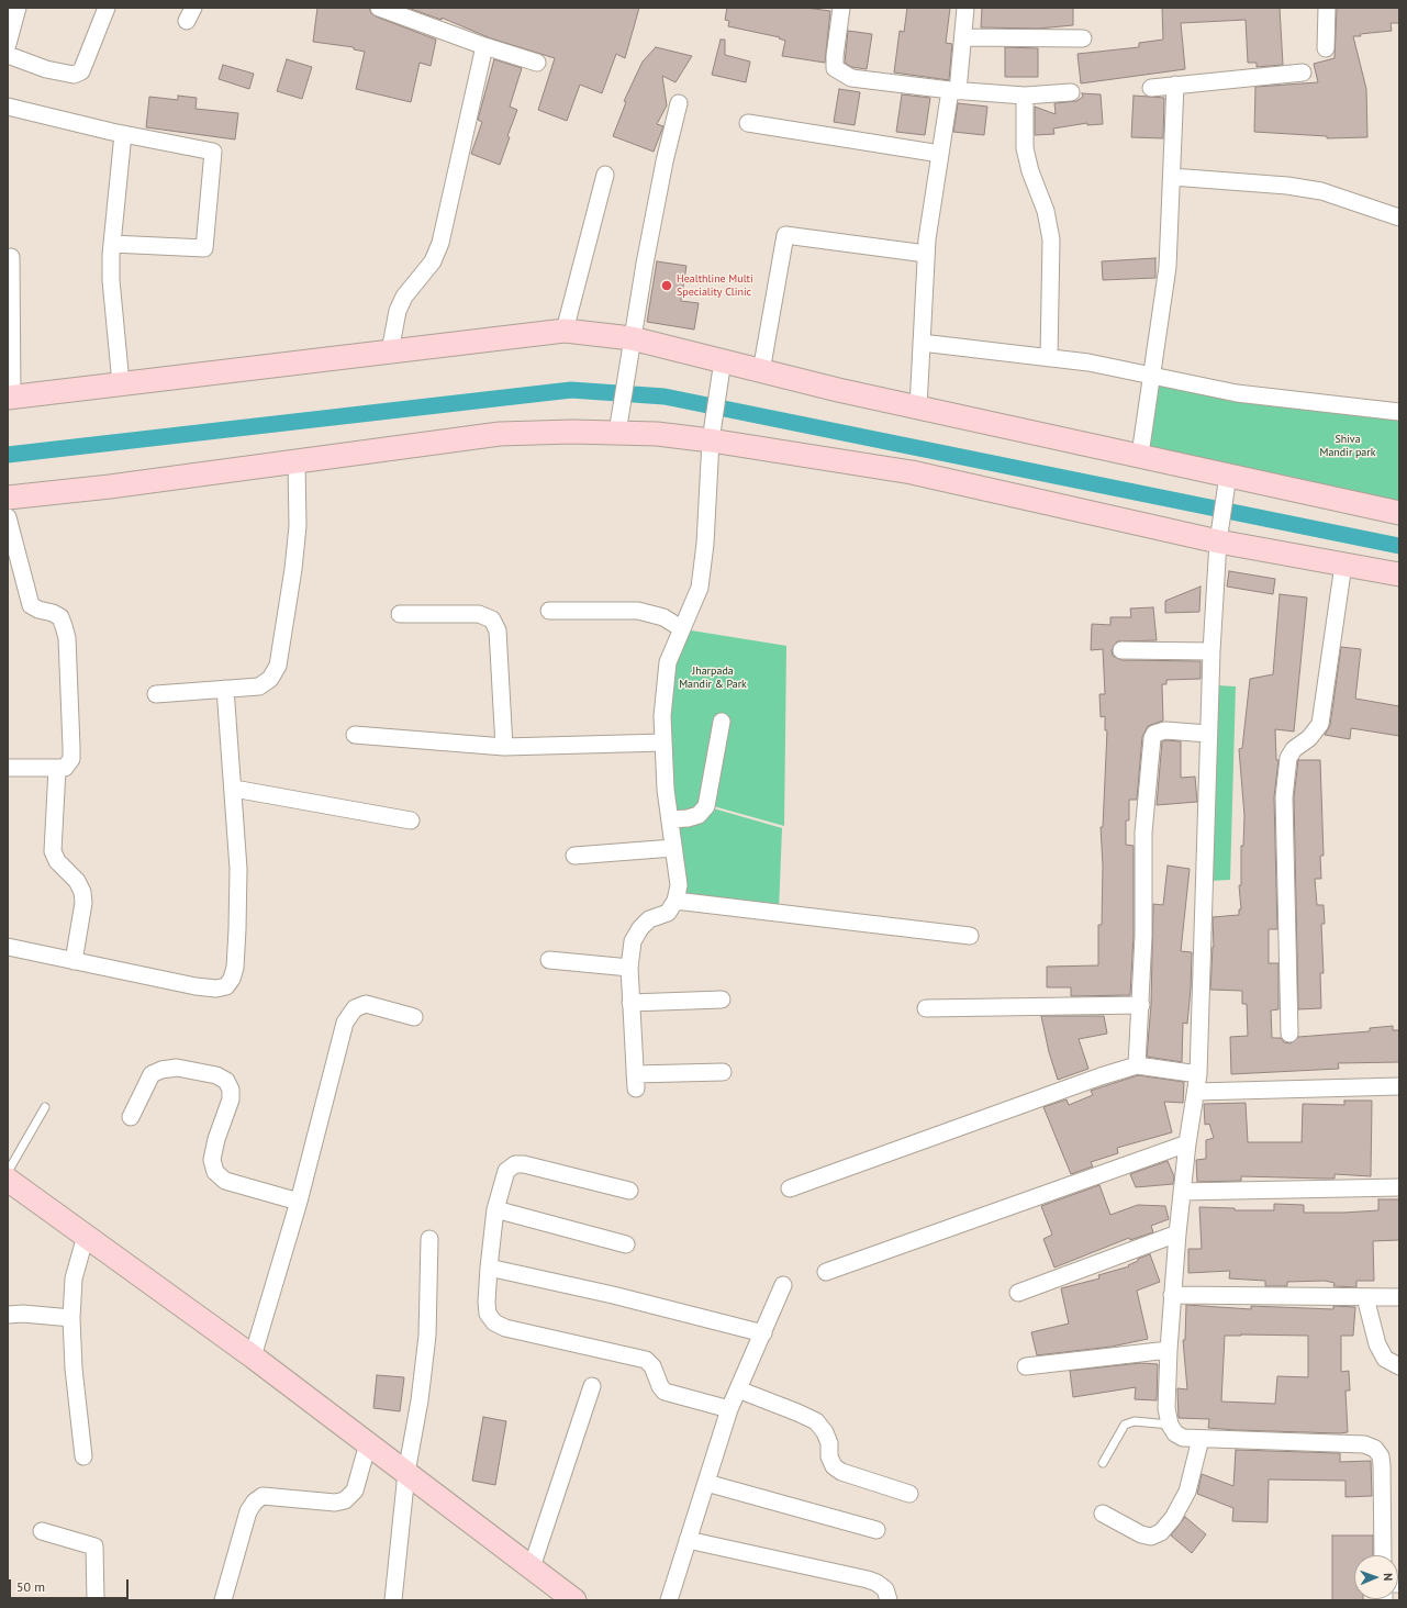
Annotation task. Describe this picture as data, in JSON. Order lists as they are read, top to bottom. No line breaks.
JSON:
{"parks":["Shiva Mandir park","Jharpada Mandir & Park"],"places":["Healthline Multi Speciality Clinic"],"scale_bar":"50 m","north":"right"}
